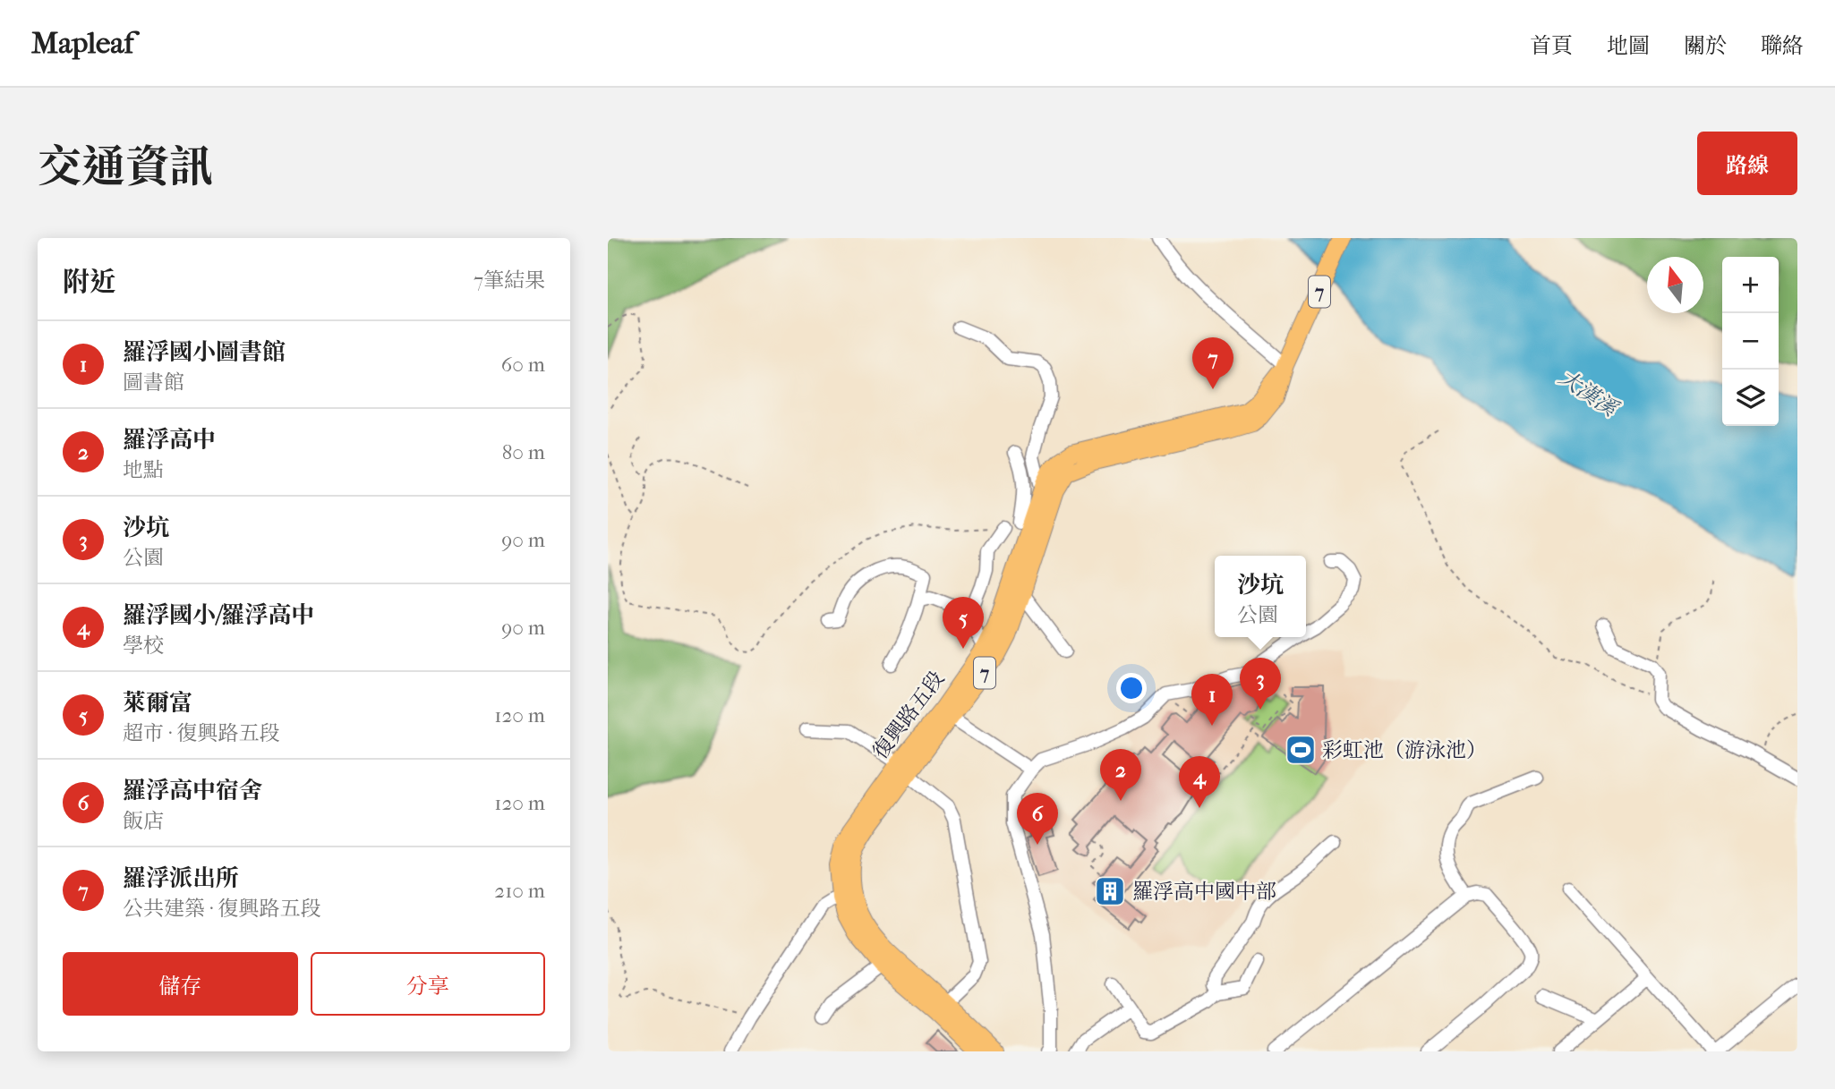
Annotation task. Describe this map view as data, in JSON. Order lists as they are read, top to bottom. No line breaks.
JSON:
{"streets":{"main road":["7","復興路五段"]},"water":["大漢溪"],"places":{"sports":["彩虹池（游泳池）"],"building":["羅浮高中國中部"]},"north":"top","page":{"header":"Mapleaf","nav":["首頁","地圖","關於","聯絡"],"title":"交通資訊","buttons":["路線",["儲存","分享"]],"heading":["附近","7筆結果"],"map_buttons":["+","−"],"list":[{"mark":"1","name":"羅浮國小圖書館","note":"圖書館","value":"60 m"},{"mark":"2","name":"羅浮高中","note":"地點","value":"80 m"},{"mark":"3","name":"沙坑","note":"公園","value":"90 m"},{"mark":"4","name":"羅浮國小/羅浮高中","note":"學校","value":"90 m"},{"mark":"5","name":"萊爾富","note":"超市 · 復興路五段","value":"120 m"},{"mark":"6","name":"羅浮高中宿舍","note":"飯店","value":"120 m"},{"mark":"7","name":"羅浮派出所","note":"公共建築 · 復興路五段","value":"210 m"}],"pins":["7","5","3","1","2","4","6"],"popup":["沙坑","公園"]}}
